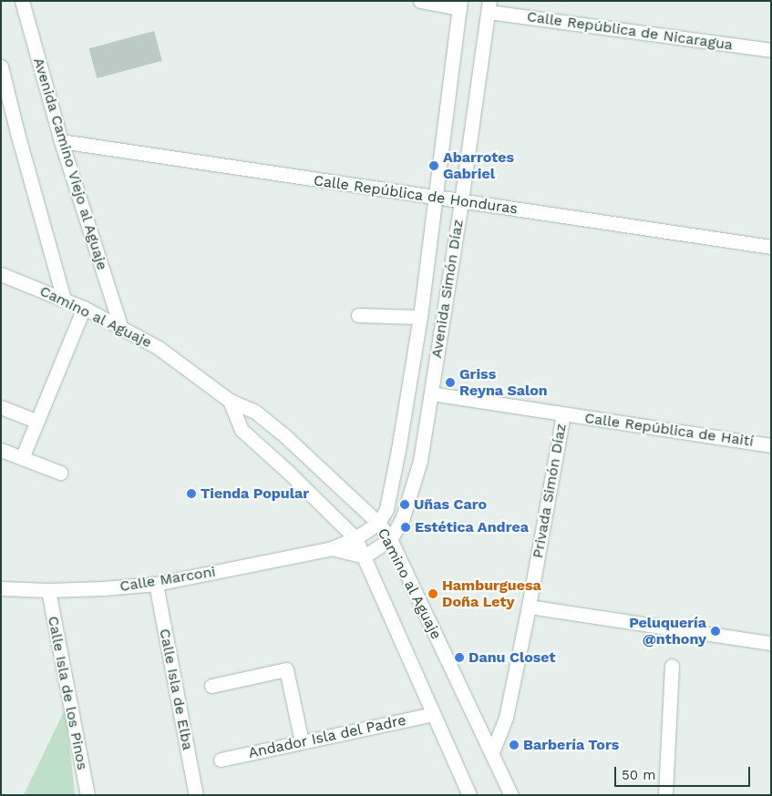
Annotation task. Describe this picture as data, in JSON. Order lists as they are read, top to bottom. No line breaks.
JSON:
{"streets":{"street":["Calle República de Nicaragua","Avenida Camino Viejo al Aguaje","Calle República de Honduras","Avenida Simón Díaz","Camino al Aguaje","Calle República de Haití","Privada Simón Díaz","Calle Marconi","Calle Isla de Elba","Calle Isla de los Pinos","Andador Isla del Padre"]},"crossings":[["Calle República de Nicaragua","Avenida Simón Díaz"],["Avenida Camino Viejo al Aguaje","Calle República de Honduras"],["Avenida Camino Viejo al Aguaje","Camino al Aguaje"],["Calle República de Honduras","Avenida Simón Díaz"],["Avenida Simón Díaz","Camino al Aguaje"],["Avenida Simón Díaz","Calle República de Haití"],["Avenida Simón Díaz","Calle Marconi"],["Camino al Aguaje","Privada Simón Díaz"],["Camino al Aguaje","Calle Marconi"],["Camino al Aguaje","Andador Isla del Padre"],["Calle República de Haití","Privada Simón Díaz"],["Calle Marconi","Calle Isla de Elba"],["Calle Marconi","Calle Isla de los Pinos"]],"places":["Abarrotes Gabriel","Griss Reyna Salon","Tienda Popular","Uñas Caro","Estética Andrea","Hamburguesa Doña Lety","Peluquería @nthony","Danu Closet","Barbería Tors"],"scale_bar":"50 m"}
